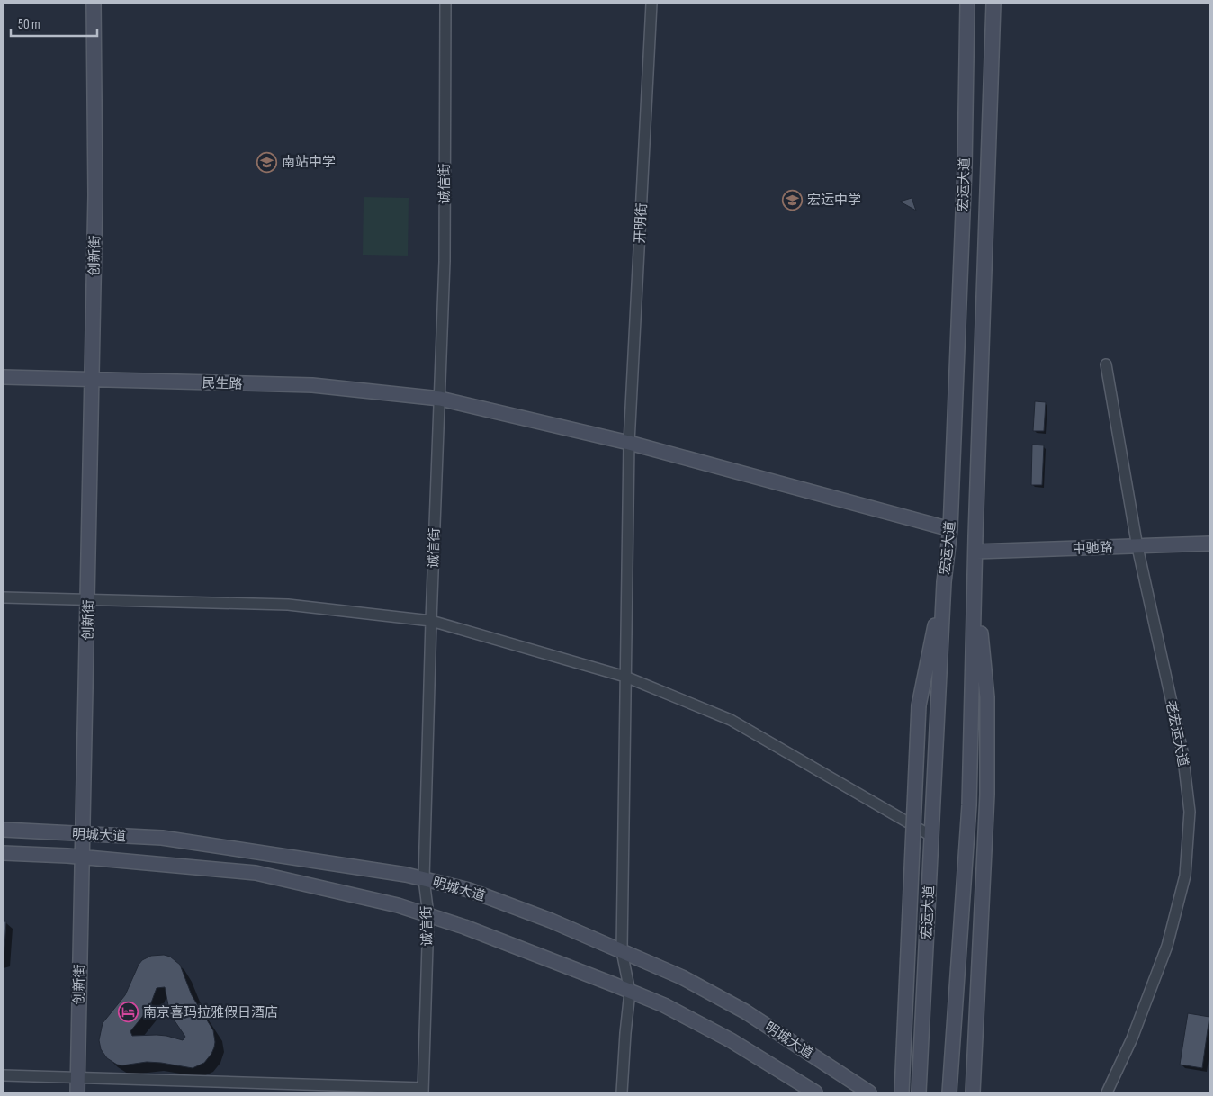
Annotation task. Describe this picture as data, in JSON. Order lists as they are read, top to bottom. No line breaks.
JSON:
{"streets":{"main road":["宏运大道","创新街","民生路","中驰路","明城大道"],"street":["诚信街","开明街","老宏运大道"]},"crossings":[["诚信街","民生路"],["诚信街","明城大道"],["宏运大道","民生路"],["宏运大道","中驰路"],["开明街","民生路"],["开明街","明城大道"],["创新街","民生路"],["创新街","明城大道"],["中驰路","老宏运大道"]],"places":{"school or university":["南站中学","宏运中学"],"hotel":["南京喜玛拉雅假日酒店"]},"scale_bar":"50 m"}
